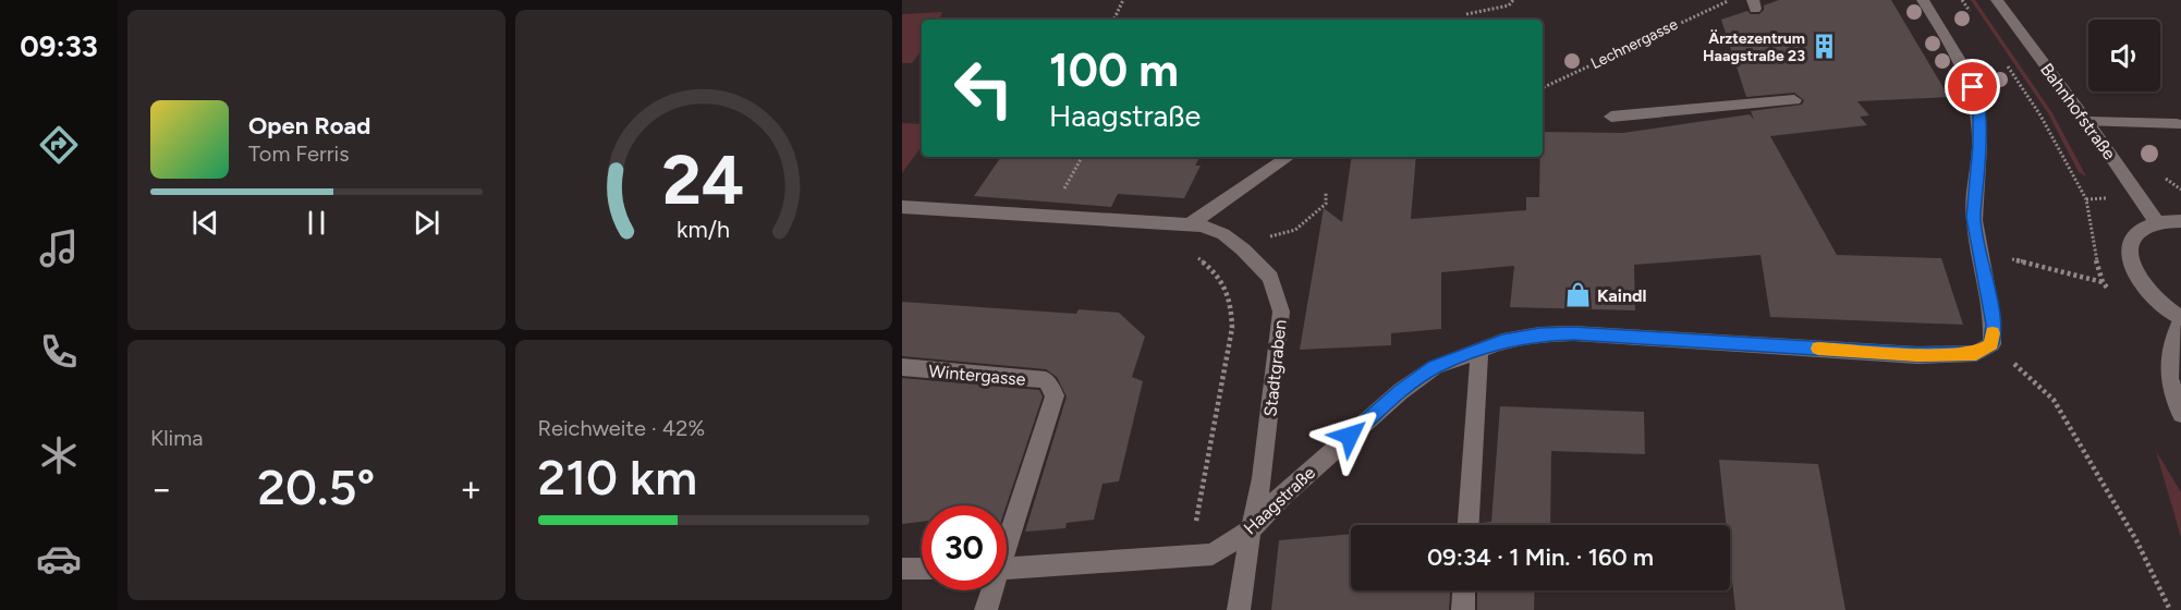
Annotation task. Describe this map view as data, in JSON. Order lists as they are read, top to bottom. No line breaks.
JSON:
{"streets":{"street":["Bahnhofstraße","Stadtgraben","Wintergasse","Haagstraße"],"path":["Lechnergasse"]},"crossings":[["Stadtgraben","Haagstraße"]],"places":{"building":["Ärztezentrum Haagstraße 23"],"shop":["Kaindl"]},"page":{"tabs":"09:33","turn":["100 m","Haagstraße"],"song":["Open Road","Tom Ferris"],"tile":["Klima",["Reichweite · 42%","210 km"]],"heat":["−","20.5°","+"],"limit":"30","trip":"09:34 · 1 Min. · 160 m","gauge":["24","km/h"]}}
